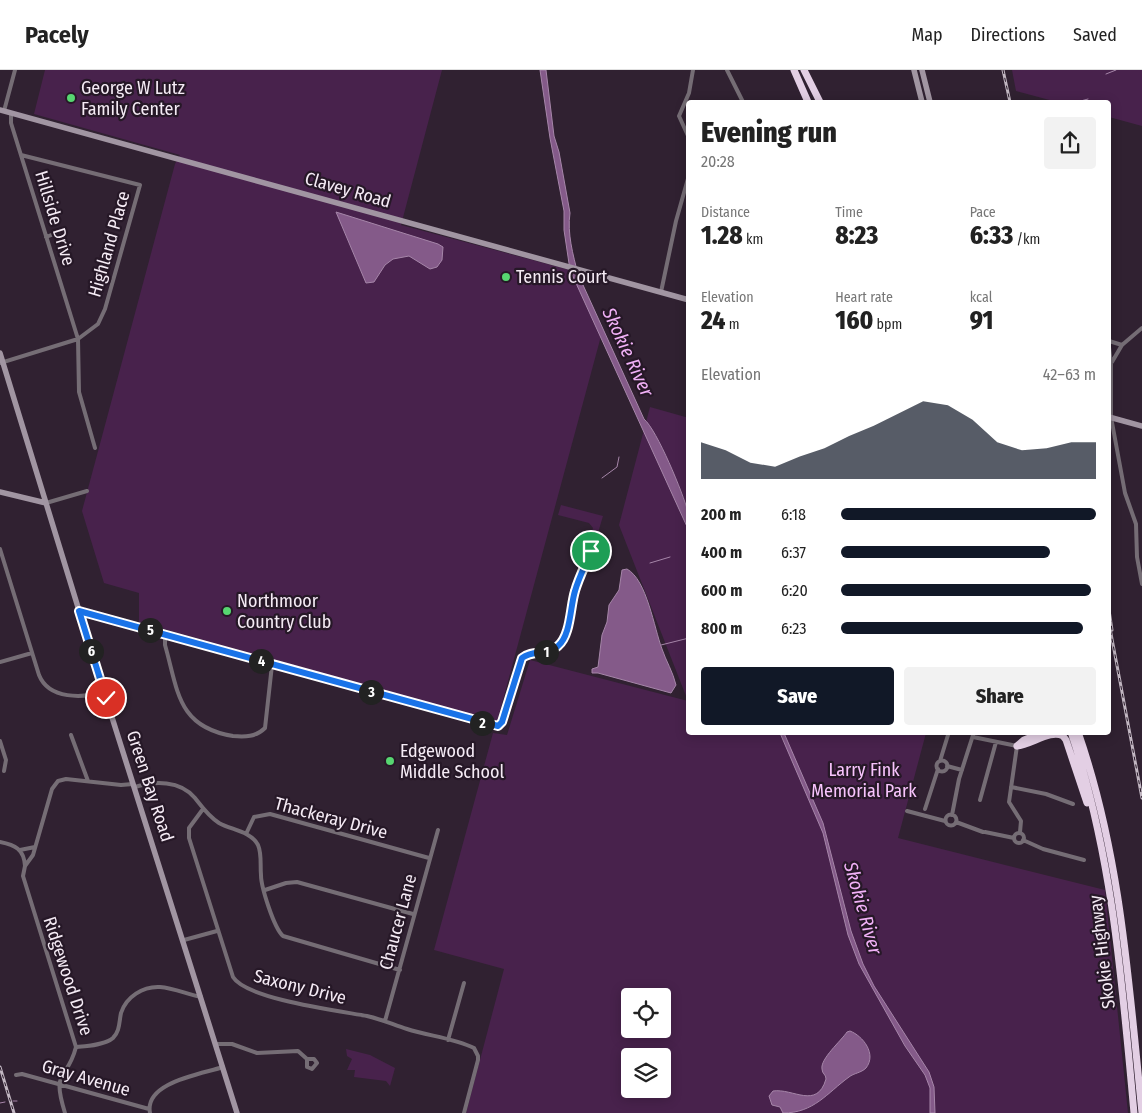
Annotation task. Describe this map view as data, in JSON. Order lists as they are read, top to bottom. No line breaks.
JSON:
{"streets":{"highway":["Skokie Highway"],"main road":["Clavey Road","Green Bay Road"],"street":["Hillside Drive","Highland Place","Thackeray Drive","Chaucer Lane","Ridgewood Drive","Saxony Drive","Gray Avenue"]},"crossings":[["Clavey Road","Hillside Drive"],["Hillside Drive","Highland Place"],["Highland Place","Green Bay Road"],["Thackeray Drive","Chaucer Lane"],["Chaucer Lane","Saxony Drive"],["Ridgewood Drive","Gray Avenue"]],"water":["Skokie River"],"parks":["Larry Fink Memorial Park"],"places":["George W Lutz Family Center","Tennis Court","Northmoor Country Club","Edgewood Middle School"],"page":{"header":"Pacely","nav":["Map","Directions","Saved"],"heading":["Evening run","20:28"],"stats":[["Distance","1.28 km"],["Time","8:23"],["Pace","6:33 /km"],["Elevation","24 m"],["Heart rate","160 bpm"],["kcal","91"]],"chart":["Elevation","42–63 m"],"list":[{"name":"200 m","note":"6:18"},{"name":"400 m","note":"6:37"},{"name":"600 m","note":"6:20"},{"name":"800 m","note":"6:23"}],"pins":["5","6","1","4","3","2"],"buttons":["Save","Share"]}}
